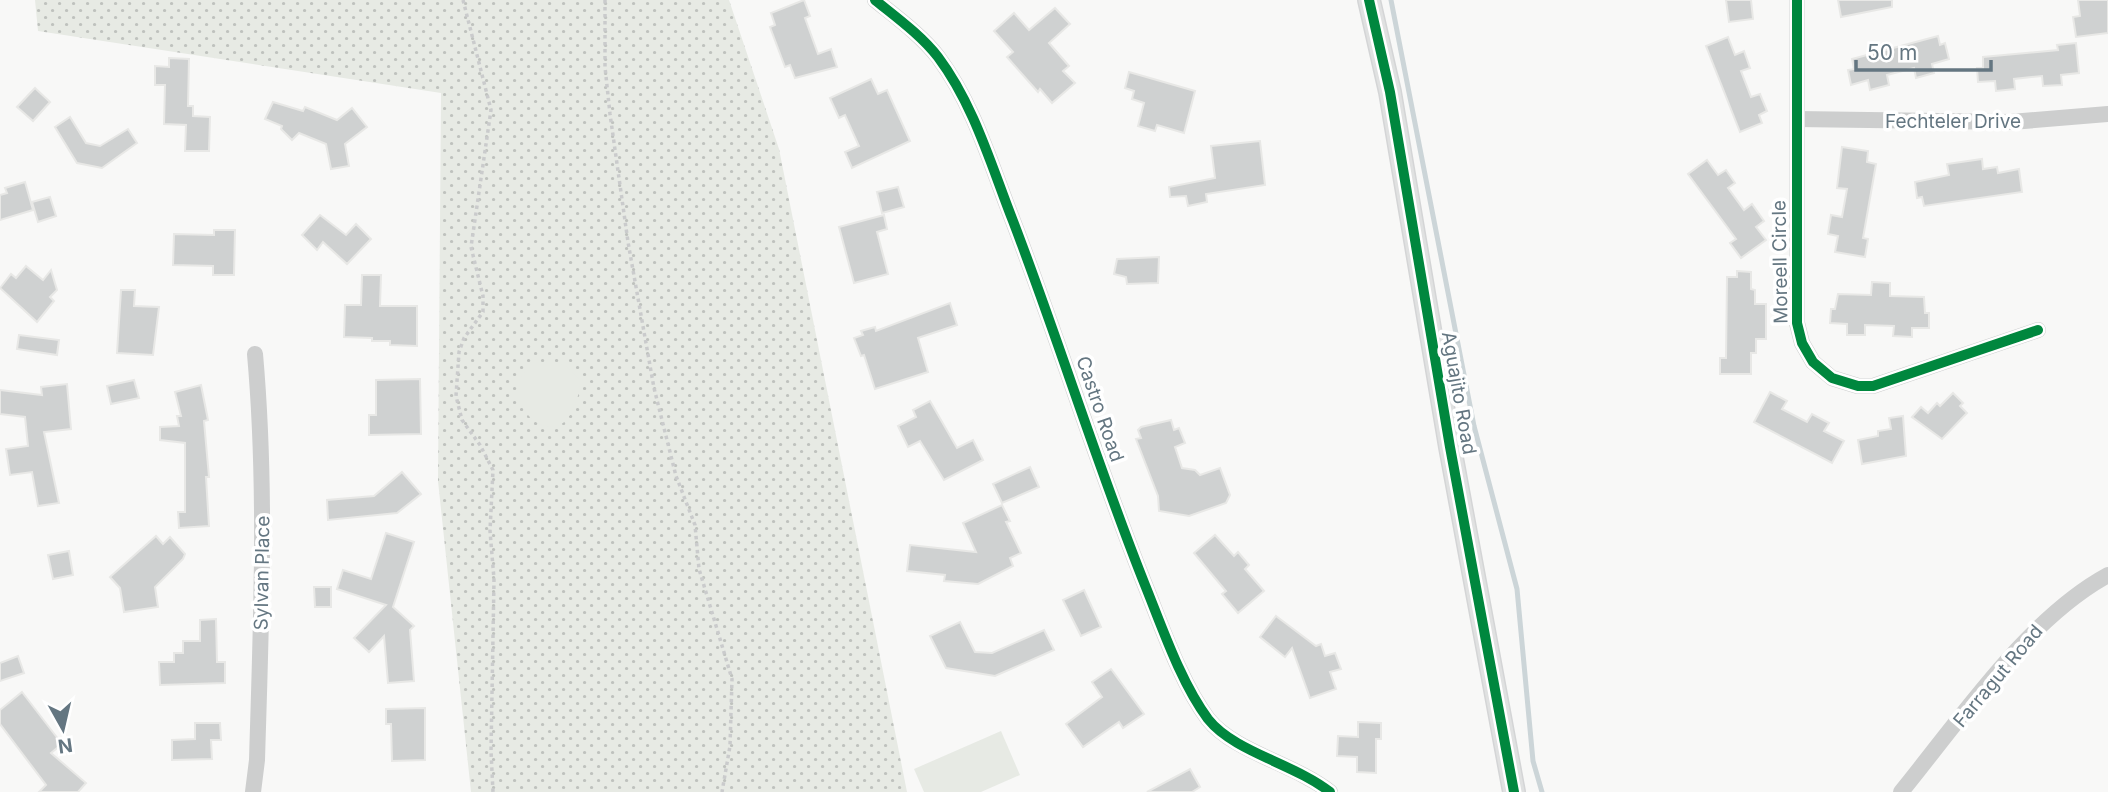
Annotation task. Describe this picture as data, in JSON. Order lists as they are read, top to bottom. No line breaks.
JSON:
{"streets":{"street":["Fechteler Drive","Moreell Circle","Aguajito Road","Castro Road","Sylvan Place","Farragut Road"]},"crossings":[["Fechteler Drive","Moreell Circle"]],"scale_bar":"50 m","north":"bottom"}
